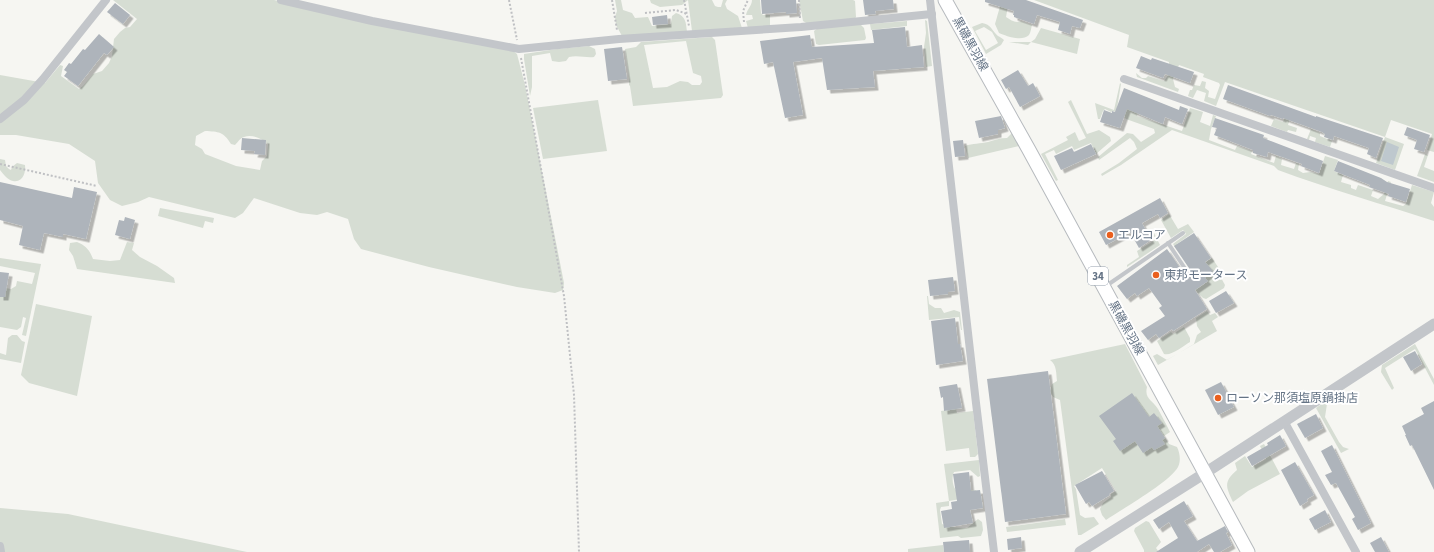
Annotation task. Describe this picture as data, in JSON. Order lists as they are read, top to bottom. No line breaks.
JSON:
{"streets":{"main road":["黒磯黒羽線","34"]},"places":["エルコア","東邦モータース","ローソン那須塩原鍋掛店"]}
